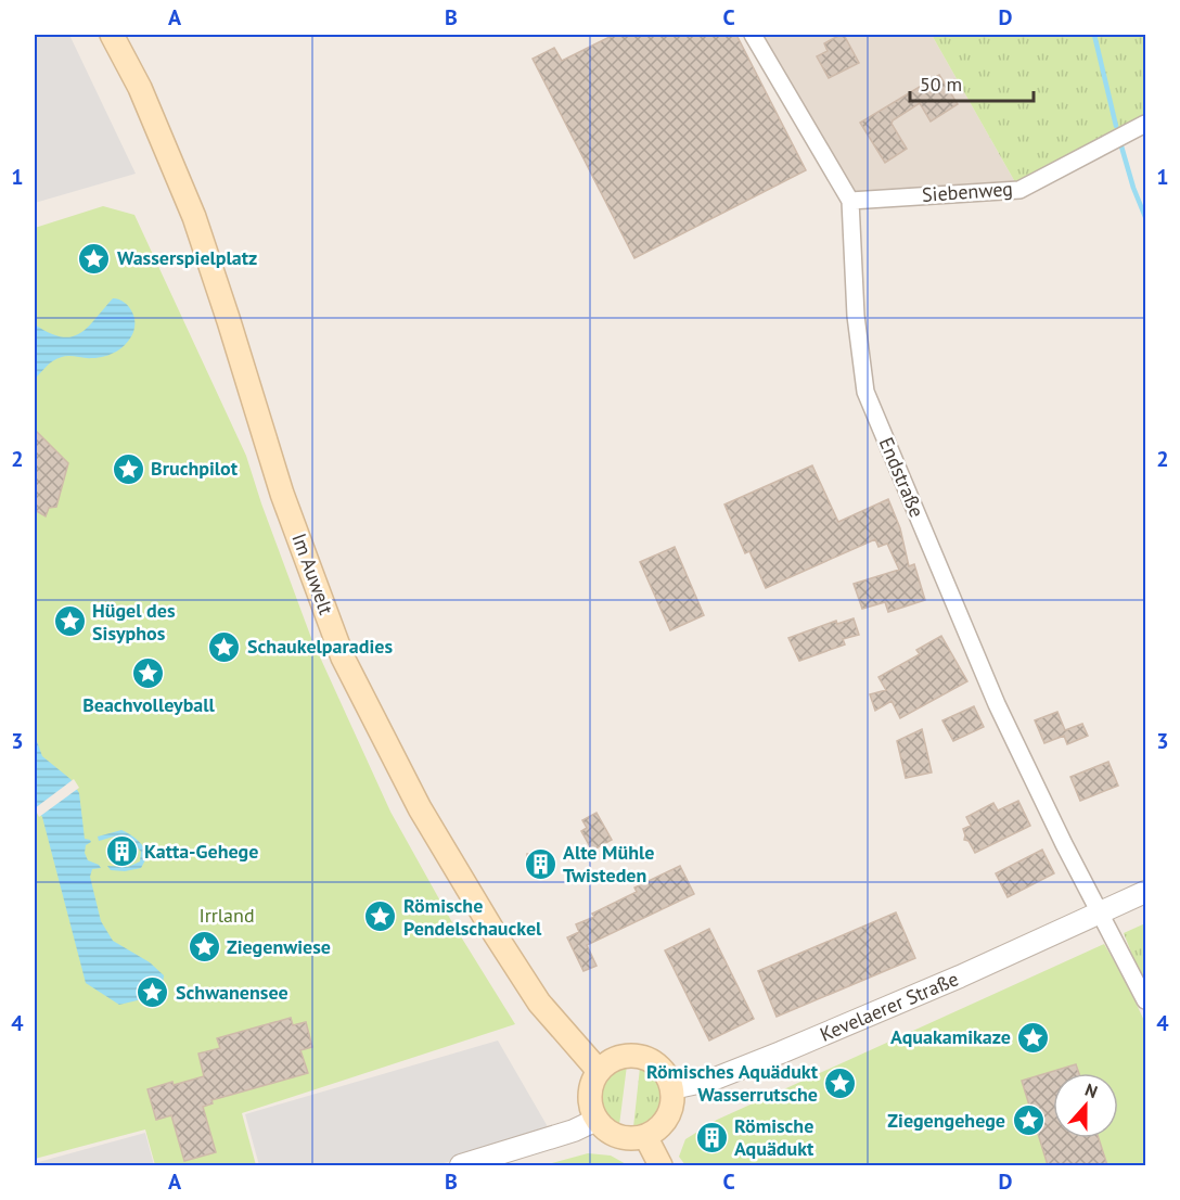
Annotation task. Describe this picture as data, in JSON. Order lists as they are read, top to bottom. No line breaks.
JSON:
{"streets":{"main road":["Im Auwelt"],"street":["Siebenweg","Endstraße","Kevelaerer Straße"]},"crossings":[["Siebenweg","Endstraße"],["Endstraße","Kevelaerer Straße"],["Im Auwelt","Kevelaerer Straße"]],"parks":["Irrland"],"places":{"place":["Wasserspielplatz","Bruchpilot","Hügel des Sisyphos","Schaukelparadies","Beachvolleyball","Römische Pendelschauckel","Ziegenwiese","Schwanensee","Aquakamikaze","Römisches Aquädukt Wasserrutsche","Ziegengehege"],"building":["Katta-Gehege","Alte Mühle Twisteden","Römische Aquädukt"]},"scale_bar":"50 m","north":"top","grid":{"columns":["A","B","C","D"],"rows":["1","2","3","4"]}}
